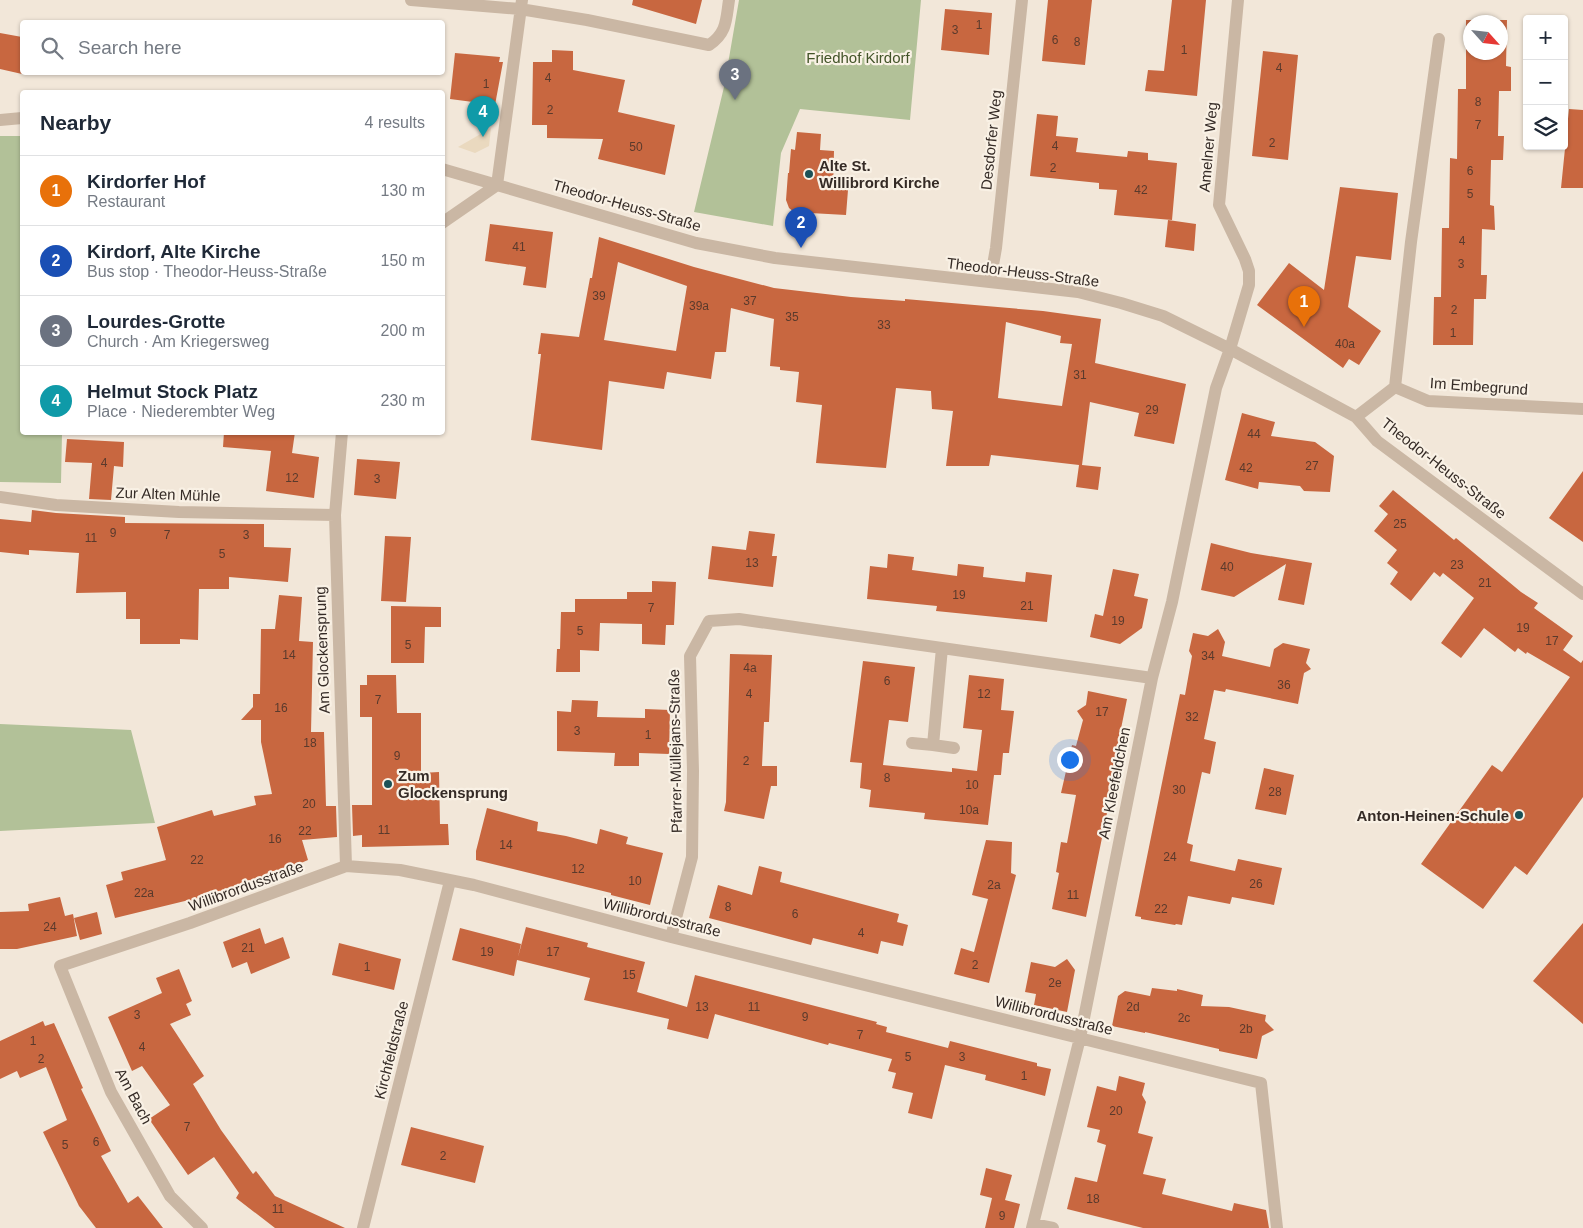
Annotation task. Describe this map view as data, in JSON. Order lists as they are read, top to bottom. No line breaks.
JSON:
{"streets":{"street":["Desdorfer Weg","Amelner Weg","Theodor-Heuss-Straße","Im Embegrund","Zur Alten Mühle","Am Glockensprung","Pfarrer-Müllejans-Straße","Am Kleefeldchen","Willibrordusstraße","Kirchfeldstraße","Am Bach"]},"crossings":[["Desdorfer Weg","Theodor-Heuss-Straße"],["Amelner Weg","Theodor-Heuss-Straße"],["Amelner Weg","Am Kleefeldchen"],["Theodor-Heuss-Straße","Am Kleefeldchen"],["Zur Alten Mühle","Am Glockensprung"],["Am Glockensprung","Willibrordusstraße"],["Pfarrer-Müllejans-Straße","Am Kleefeldchen"],["Pfarrer-Müllejans-Straße","Willibrordusstraße"],["Am Kleefeldchen","Willibrordusstraße"],["Willibrordusstraße","Kirchfeldstraße"],["Willibrordusstraße","Am Bach"]],"parks":["Friedhof Kirdorf"],"places":["Alte St. Willibrord Kirche","Zum Glockensprung","Anton-Heinen-Schule"],"house_numbers":["1","3","6","8","1","4","4","1","8","2","7","2","4","50","2","6","42","5","4","41","3","39","37","39a","2","35","33","1","40a","31","29","44","4","27","42","12","3","25","9","7","3","11","5","13","23","40","21","19","21","7","19","19","5","17","5","14","34","4a","6","36","4","12","7","16","17","32","3","1","18","9","2","8","10","30","28","20","10a","11","22","16","14","24","22","12","10","26","2a","22a","11","8","22","6","24","4","21","19","17","2","1","15","2e","13","11","2d","3","9","2c","2b","7","1","4","5","3","2","1","20","7","6","5","2","18","11","9"],"north":"bottom right","page":{"map_buttons":["+","−"],"search":"Search here","pins":["3","4","2","1"],"heading":["Nearby","4 results"],"list":[{"mark":"1","name":"Kirdorfer Hof","note":"Restaurant","value":"130 m"},{"mark":"2","name":"Kirdorf, Alte Kirche","note":"Bus stop · Theodor-Heuss-Straße","value":"150 m"},{"mark":"3","name":"Lourdes-Grotte","note":"Church · Am Kriegersweg","value":"200 m"},{"mark":"4","name":"Helmut Stock Platz","note":"Place · Niederembter Weg","value":"230 m"}]}}
